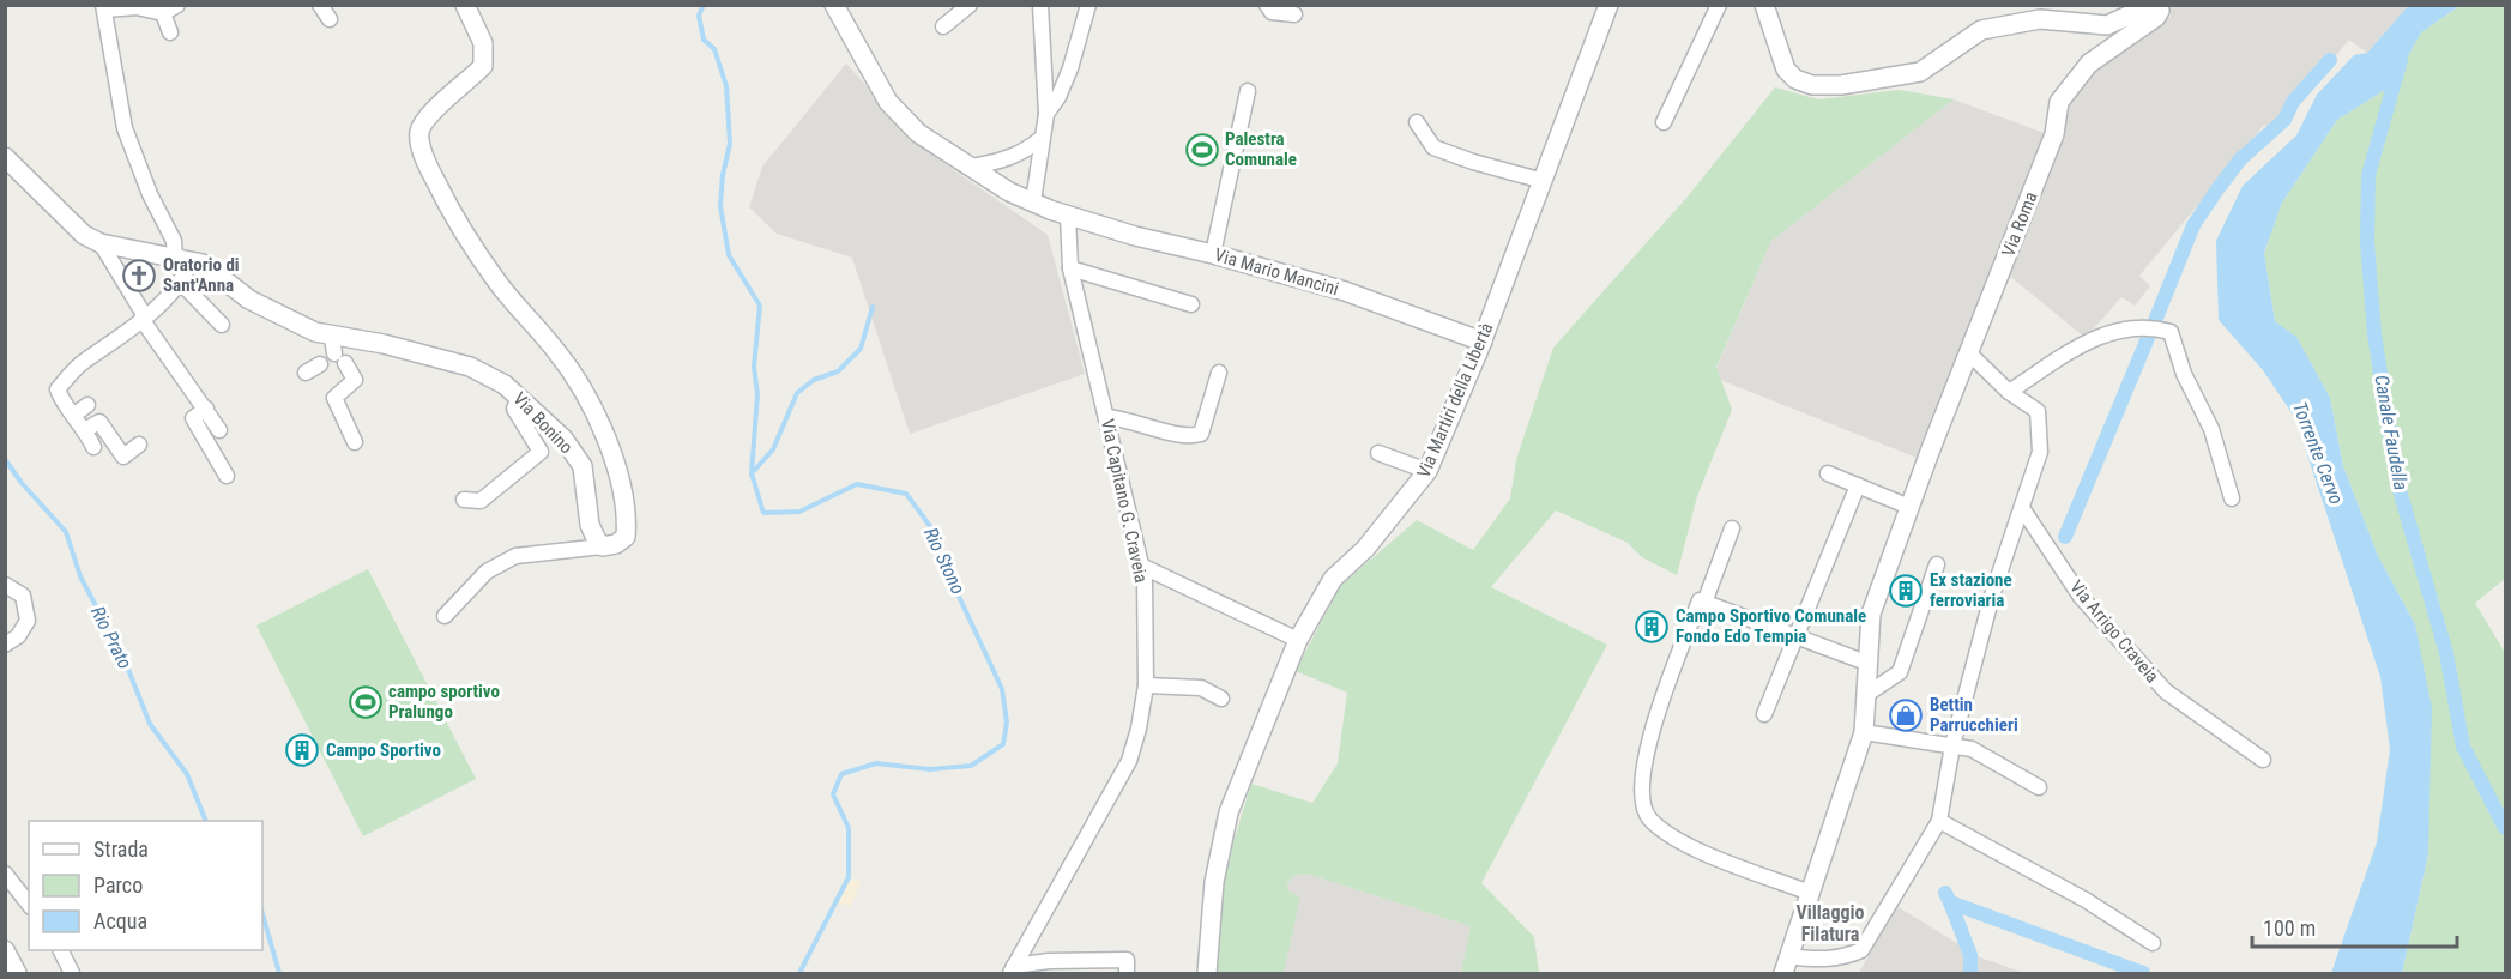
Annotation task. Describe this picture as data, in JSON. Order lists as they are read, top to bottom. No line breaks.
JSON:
{"streets":{"street":["Via Roma","Via Mario Mancini","Via Martiri della Libertà","Via Bonino","Via Capitano G. Craveia","Via Arrigo Craveia"]},"crossings":[["Via Mario Mancini","Via Martiri della Libertà"],["Via Mario Mancini","Via Capitano G. Craveia"]],"districts":["Villaggio Filatura"],"water":["Canale Faudella","Torrente Cervo","Rio Stono","Rio Prato"],"places":{"sports":["Palestra Comunale","campo sportivo Pralungo"],"church":["Oratorio di Sant'Anna"],"building":["Ex stazione ferroviaria","Campo Sportivo Comunale Fondo Edo Tempia","Campo Sportivo"],"shop":["Bettin Parrucchieri"]},"legend":["Strada","Parco","Acqua"],"scale_bar":"100 m"}
